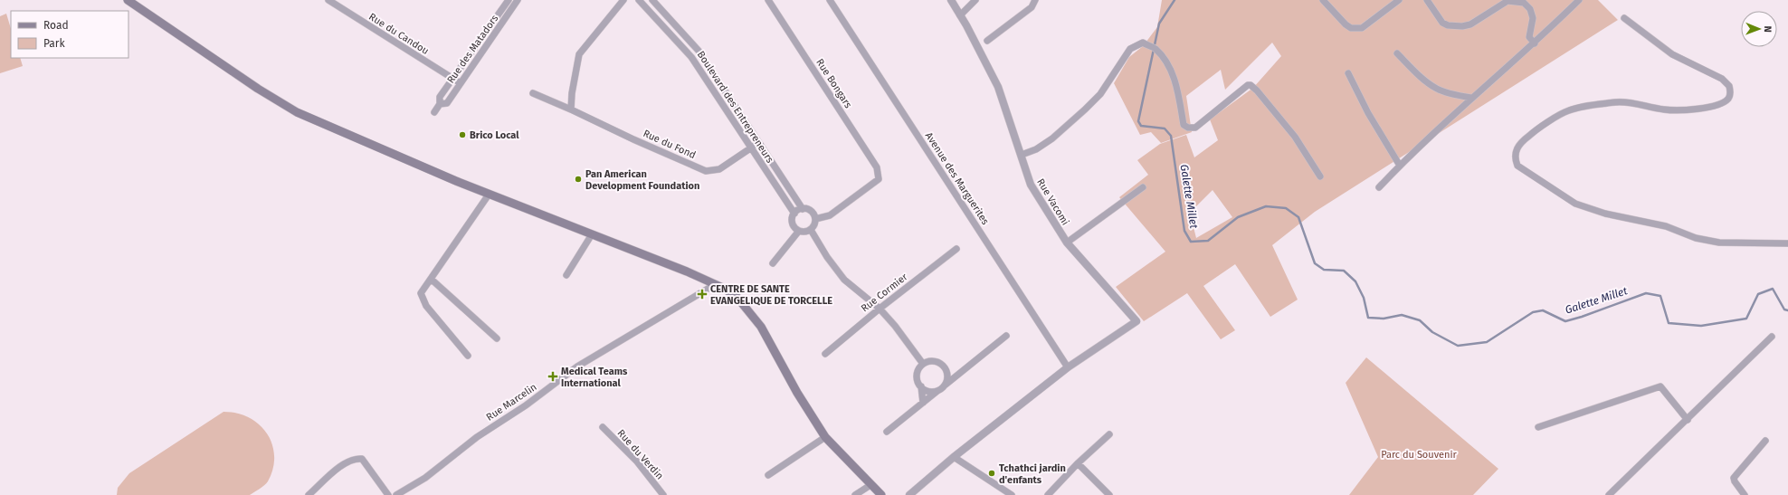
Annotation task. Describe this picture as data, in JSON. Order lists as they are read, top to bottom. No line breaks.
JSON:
{"streets":{"street":["Rue du Candou","Rue des Matadors","Rue Bongars","Boulevard des Entrepreneurs","Rue du Fond","Avenue des Marguerites","Rue Vacomi","Rue Cormier","Rue Marcelin","Rue du Verdin"]},"crossings":[["Rue du Candou","Rue des Matadors"],["Rue Bongars","Boulevard des Entrepreneurs"],["Boulevard des Entrepreneurs","Rue du Fond"],["Avenue des Marguerites","Rue Vacomi"]],"water":["Galette Millet"],"parks":["Parc du Souvenir"],"places":{"other":["Brico Local","Pan American Development Foundation","Tchathci jardin d'enfants"],"health":["CENTRE DE SANTE EVANGELIQUE DE TORCELLE","Medical Teams International"]},"legend":["Road","Park"],"north":"right"}
